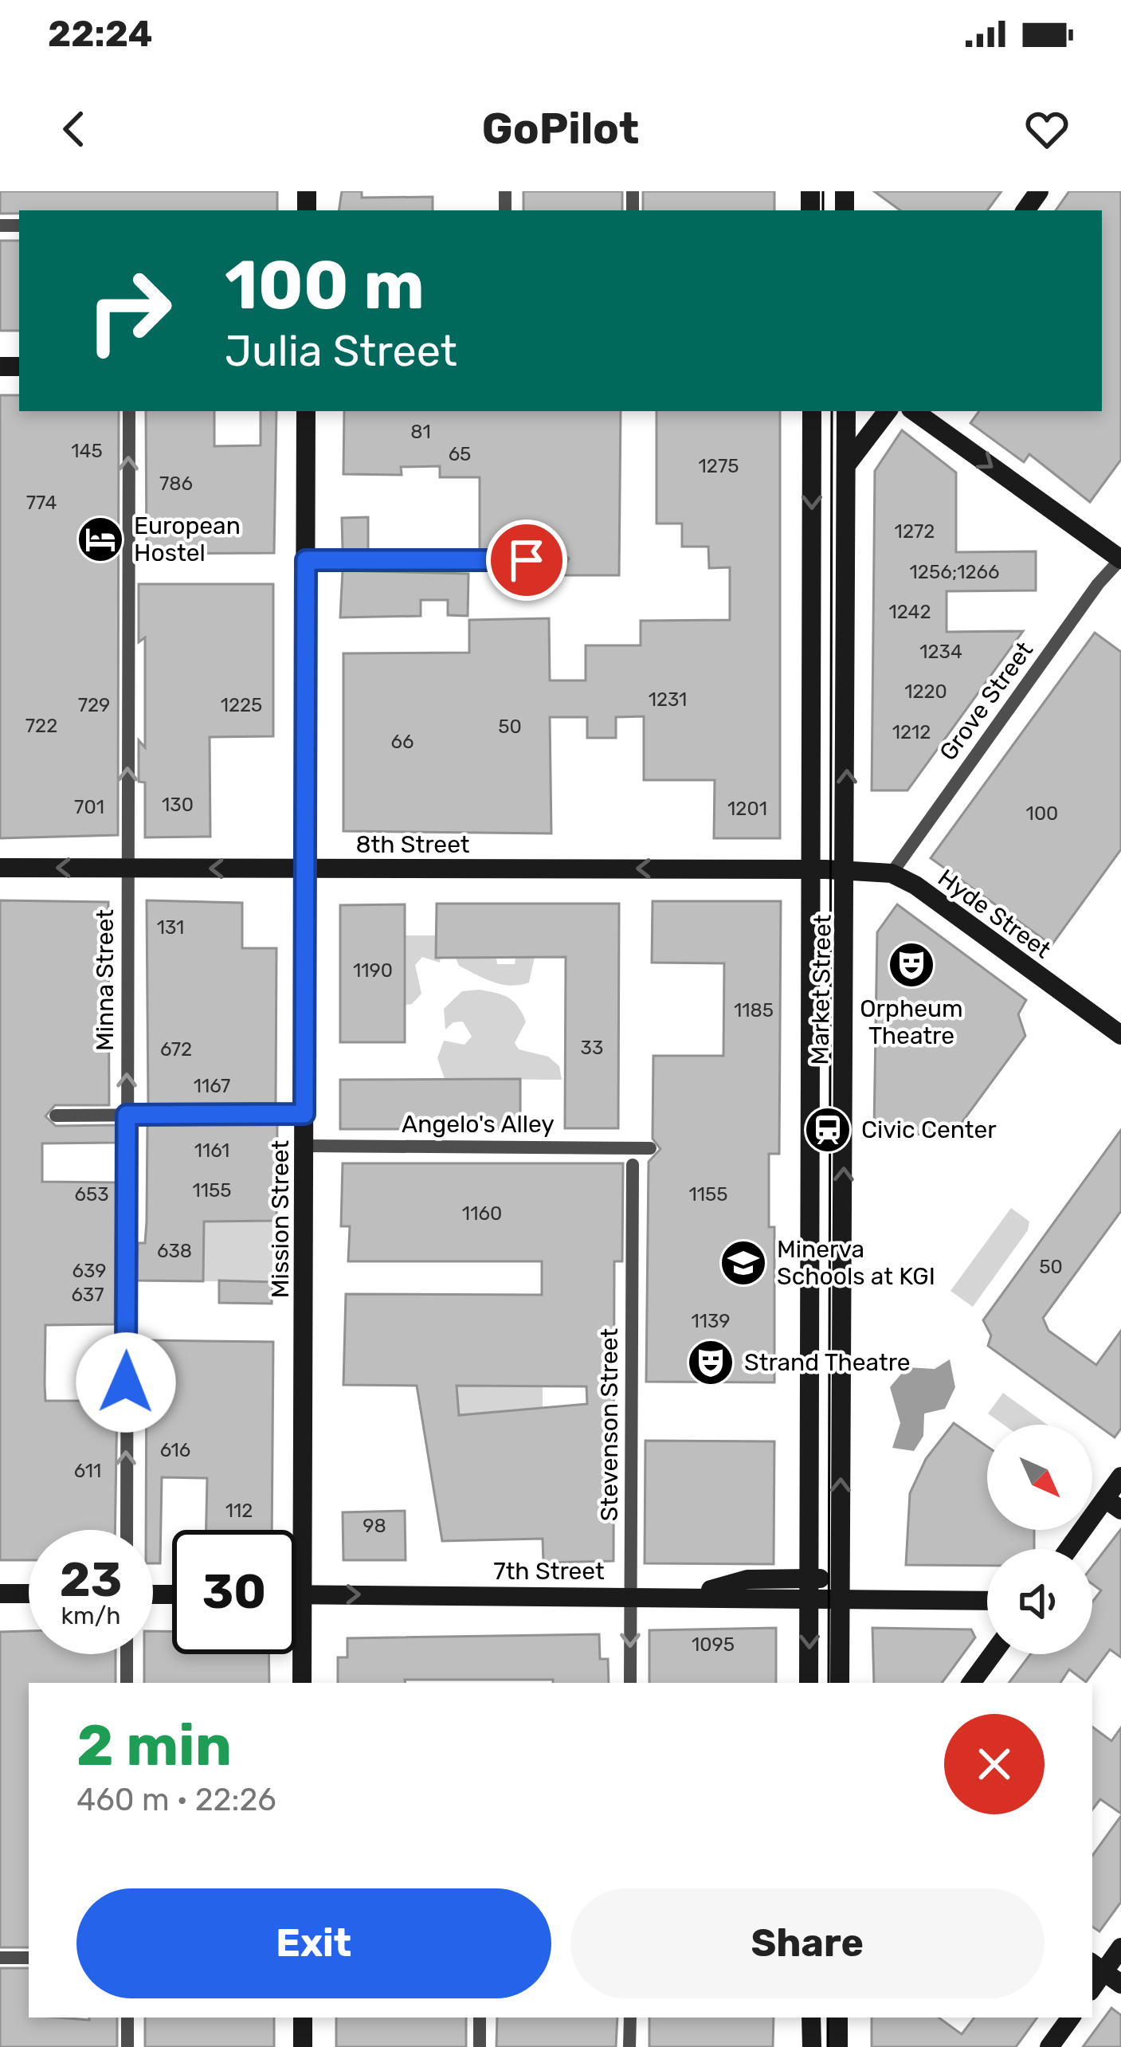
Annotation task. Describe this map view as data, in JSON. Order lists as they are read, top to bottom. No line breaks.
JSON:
{"streets":{"main road":["8th Street","Hyde Street","Market Street","Mission Street","7th Street"],"street":["Grove Street","Minna Street","Angelo's Alley","Stevenson Street"]},"crossings":[["Grove Street","Hyde Street"],["8th Street","Hyde Street"],["8th Street","Minna Street"],["8th Street","Market Street"],["8th Street","Mission Street"],["Hyde Street","Market Street"],["Market Street","7th Street"],["Angelo's Alley","Mission Street"],["Mission Street","7th Street"],["Stevenson Street","7th Street"]],"one_way":["8th Street","Minna Street","7th Street"],"places":{"hotel":["European Hostel"],"theatre":["Orpheum Theatre","Strand Theatre"],"station":["Civic Center"],"school or university":["Minerva Schools at KGI"]},"house_numbers":["81","145","65","1275","786","774","1272","1256;1266","1242","1234","1220","1231","729","1225","722","50","1212","66","130","701","1201","100","131","1190","1185","33","672","1167","1161","1155","653","1155","1160","638","50","639","637","1139","616","611","112","98","1095"],"north":"bottom right","page":{"status":"22:24","header":"GoPilot","turn":["100 m","Julia Street"],"speed":"23 km/h","limit":"30","heading":["2 min","460 m · 22:26"],"buttons":["Exit","Share"]}}
